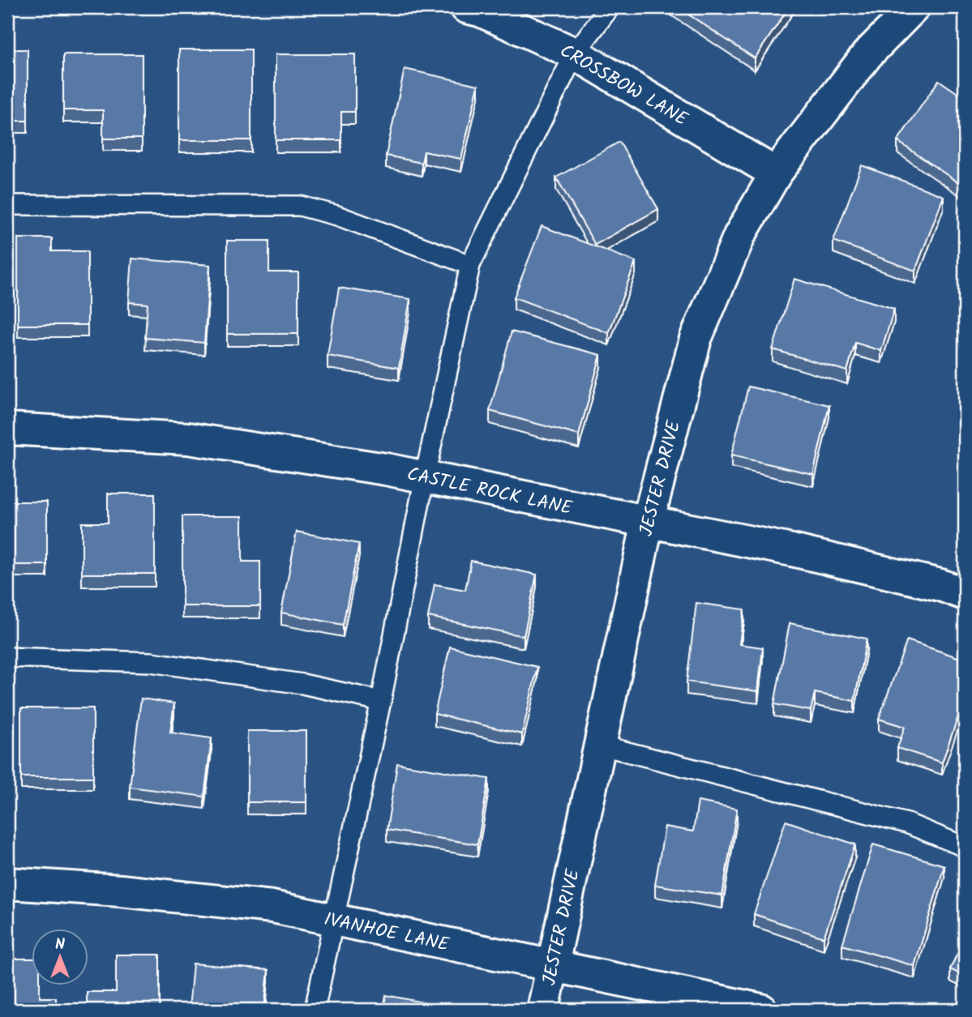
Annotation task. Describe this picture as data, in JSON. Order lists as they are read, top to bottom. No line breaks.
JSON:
{"streets":{"street":["CROSSBOW LANE","JESTER DRIVE","CASTLE ROCK LANE","IVANHOE LANE"]},"crossings":[["CROSSBOW LANE","JESTER DRIVE"],["JESTER DRIVE","CASTLE ROCK LANE"],["JESTER DRIVE","IVANHOE LANE"]],"north":"top"}
